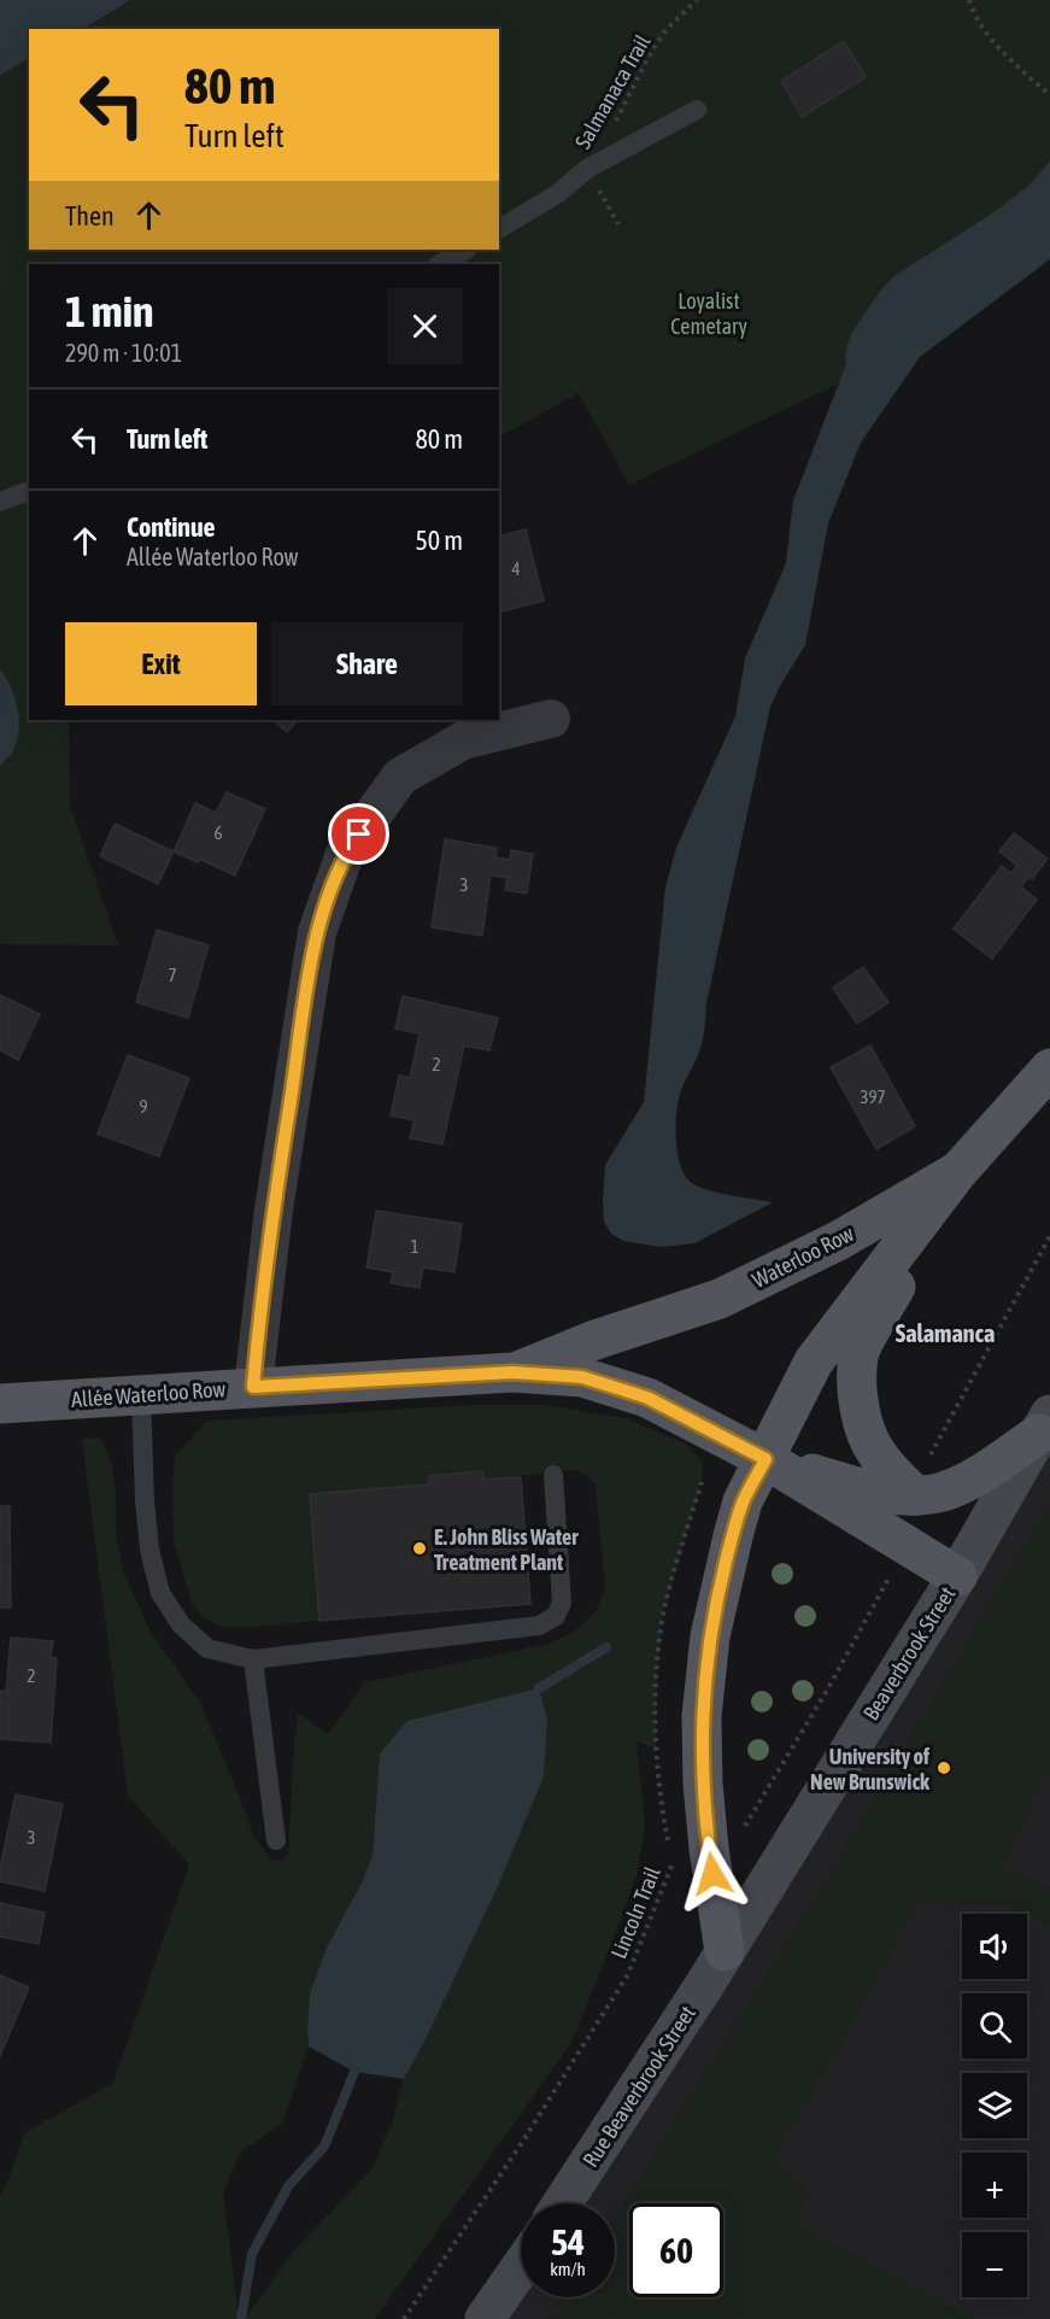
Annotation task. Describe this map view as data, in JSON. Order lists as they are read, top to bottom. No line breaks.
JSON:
{"streets":{"main road":["Waterloo Row","Allée Waterloo Row"],"street":["Beaverbrook Street","Rue Beaverbrook Street"],"path":["Salmanaca Trail","Lincoln Trail"]},"crossings":[["Waterloo Row","Allée Waterloo Row"],["Beaverbrook Street","Rue Beaverbrook Street"]],"districts":["Salamanca"],"parks":["Loyalist Cemetary"],"places":["E. John Bliss Water Treatment Plant","University of New Brunswick"],"house_numbers":["4","6","3","7","2","397","9","1","2","3"],"page":{"turn":["80 m","Turn left"],"then":"Then","heading":["1 min","290 m · 10:01"],"list":[{"name":"Turn left","value":"80 m"},{"name":"Continue","note":"Allée Waterloo Row","value":"50 m"}],"buttons":["Exit","Share"],"map_buttons":["+","−"],"speed":"54 km/h","limit":"60"}}
